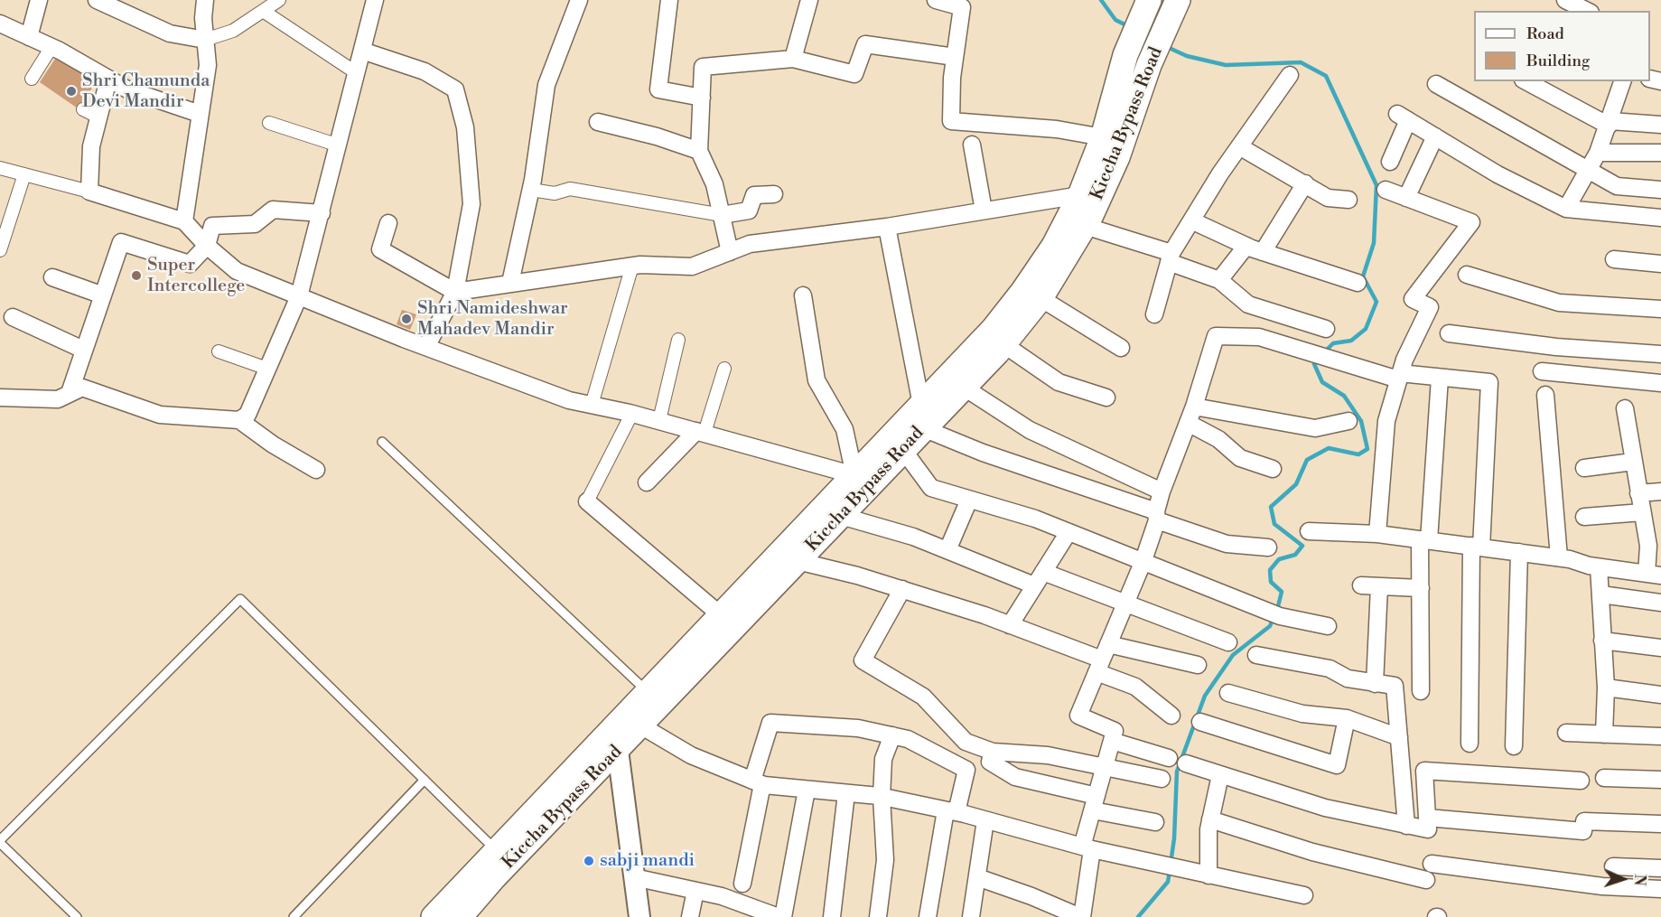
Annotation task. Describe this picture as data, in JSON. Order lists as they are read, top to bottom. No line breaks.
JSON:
{"streets":{"main road":["Kiccha Bypass Road"]},"places":["Shri Chamunda Devi Mandir","Super Intercollege","Shri Namideshwar Mahadev Mandir","sabji mandi"],"legend":["Road","Building"],"north":"right"}
